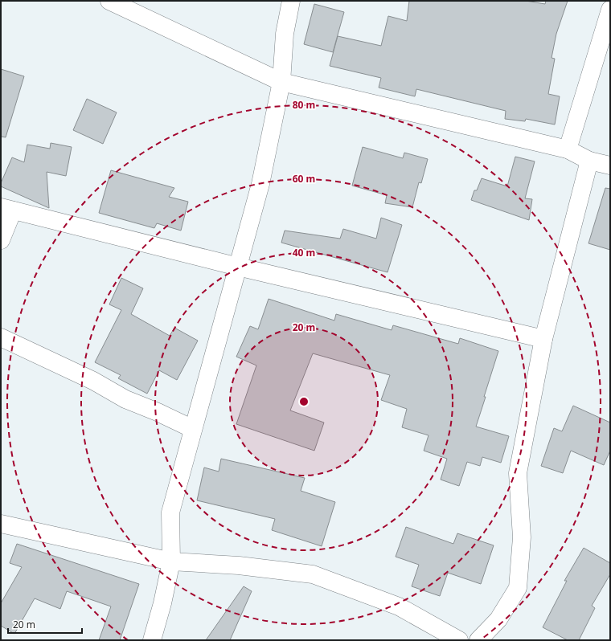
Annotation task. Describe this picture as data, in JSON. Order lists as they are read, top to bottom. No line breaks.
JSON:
{"scale_bar":"20 m","rings":["80 m","60 m","40 m","20 m"]}
